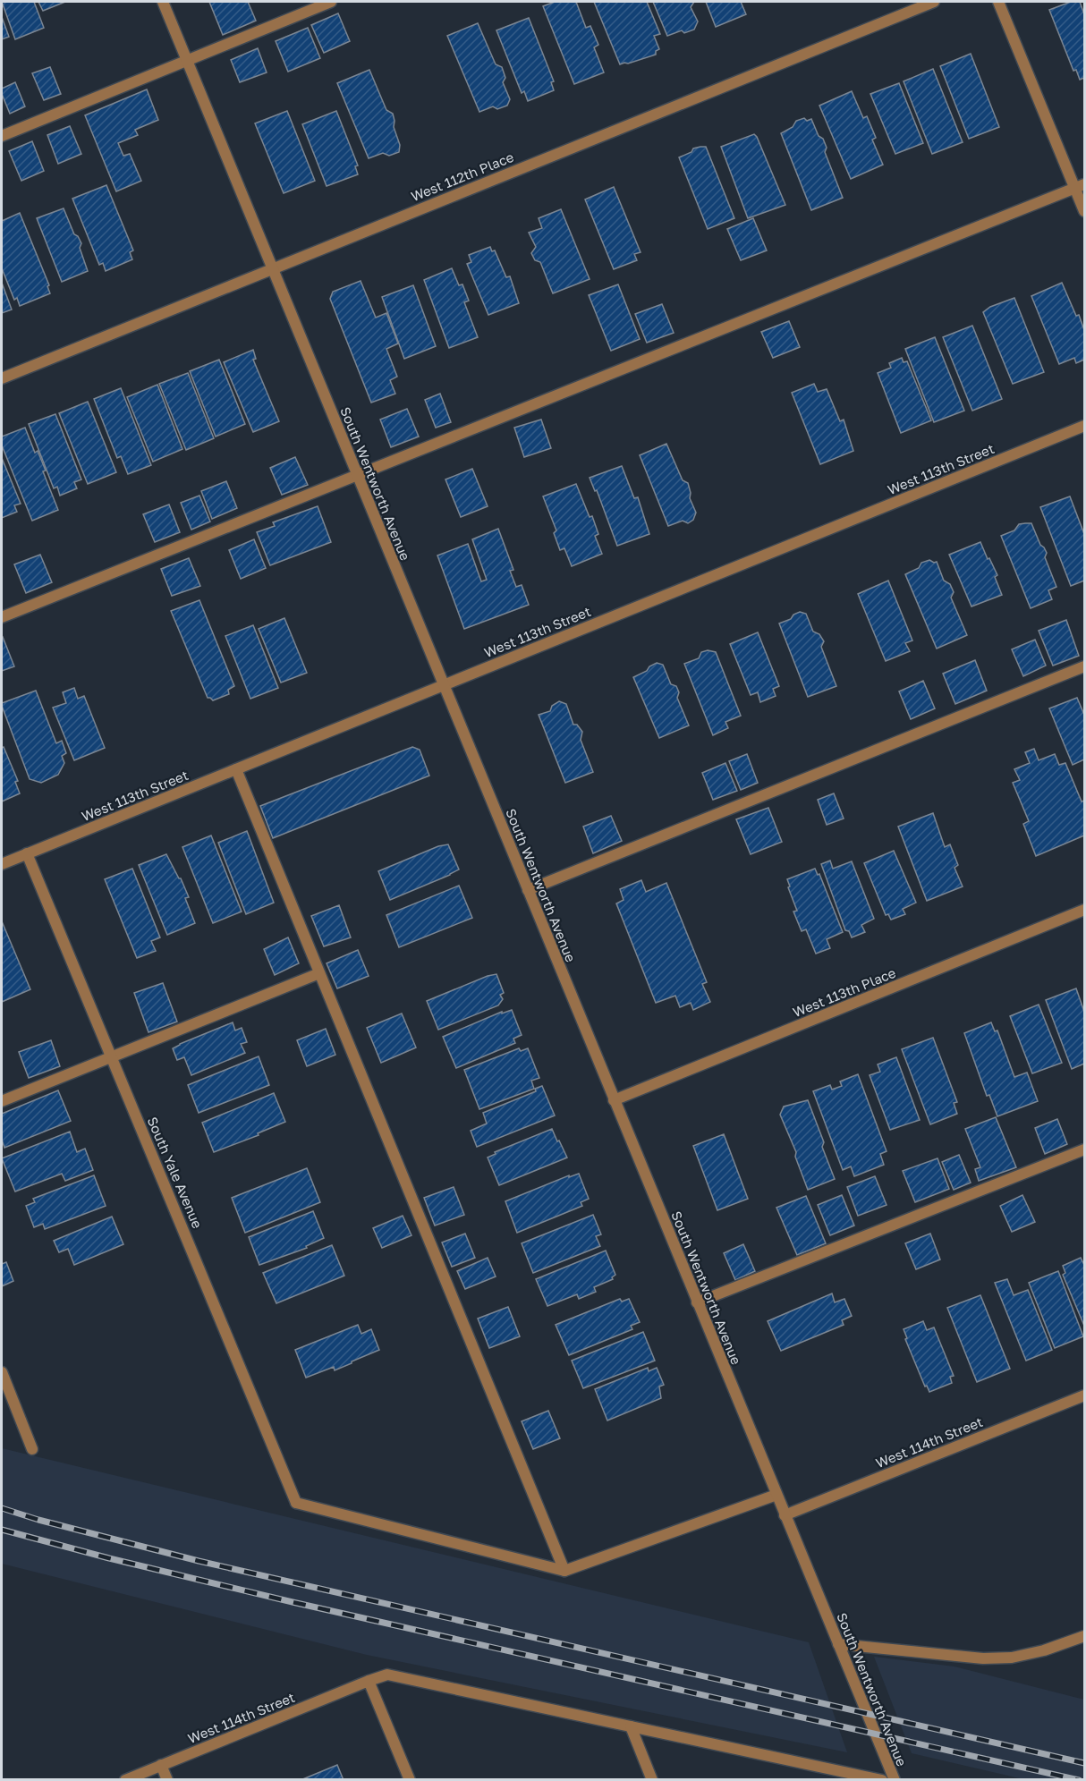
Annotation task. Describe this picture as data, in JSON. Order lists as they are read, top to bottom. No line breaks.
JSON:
{"streets":{"street":["West 112th Place","West 113th Street","South Wentworth Avenue","West 113th Place","South Yale Avenue","West 114th Street"]},"crossings":[["West 112th Place","South Wentworth Avenue"],["West 113th Street","South Wentworth Avenue"],["West 113th Street","South Yale Avenue"],["South Wentworth Avenue","West 113th Place"],["South Wentworth Avenue","West 114th Street"]]}
